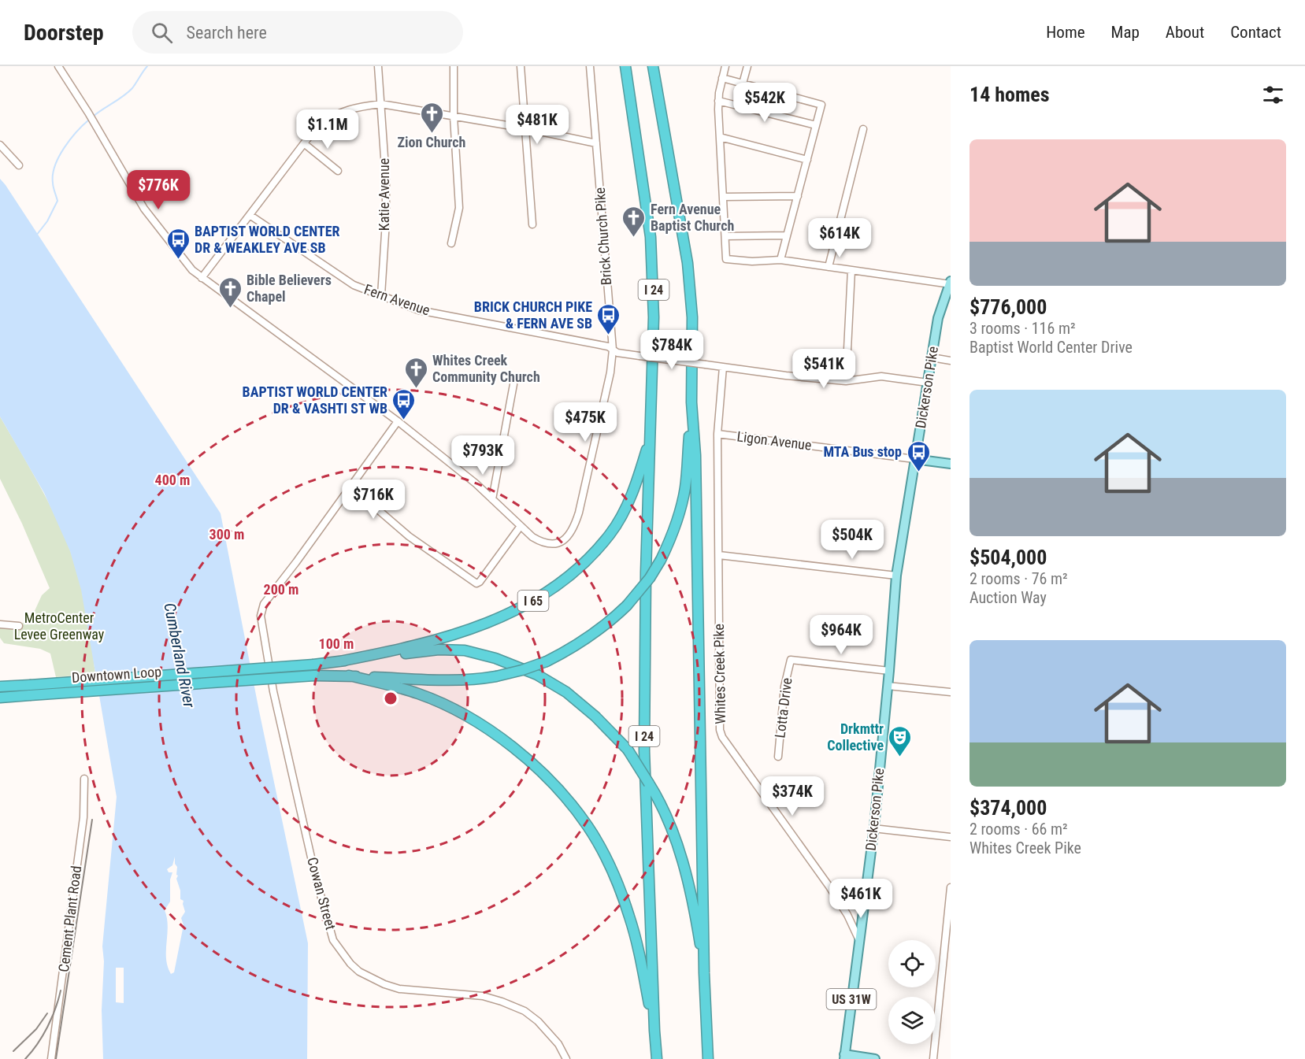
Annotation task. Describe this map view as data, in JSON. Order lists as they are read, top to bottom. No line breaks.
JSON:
{"streets":{"highway":["I 24","I 65","Downtown Loop"],"main road":["Dickerson Pike","US 31W"],"street":["Katie Avenue","Brick Church Pike","Fern Avenue","Ligon Avenue","Whites Creek Pike","Lotta Drive","Cowan Street","Cement Plant Road"]},"crossings":[["Katie Avenue","Fern Avenue"],["Brick Church Pike","Fern Avenue"],["I 24","I 65"],["Fern Avenue","Dickerson Pike"],["Fern Avenue","Whites Creek Pike"],["Dickerson Pike","Ligon Avenue"],["Dickerson Pike","Whites Creek Pike"],["Dickerson Pike","Lotta Drive"],["Ligon Avenue","Whites Creek Pike"],["I 65","Downtown Loop"]],"water":["Cumberland River"],"parks":["MetroCenter Levee Greenway"],"places":{"church":["Zion Church","Fern Avenue Baptist Church","Bible Believers Chapel","Whites Creek Community Church"],"bus stop":["BAPTIST WORLD CENTER DR & WEAKLEY AVE SB","BRICK CHURCH PIKE & FERN AVE SB","BAPTIST WORLD CENTER DR & VASHTI ST WB","MTA Bus stop"],"theatre":["Drkmttr Collective"]},"page":{"header":"Doorstep","search":"Search here","nav":["Home","Map","About","Contact"],"heading":"14 homes","price":["$542K","$481K","$1.1M","$776K","$614K","$784K","$541K","$475K","$793K","$716K","$504K","$964K","$374K","$461K"],"list":[{"name":"$776,000","note":"3 rooms · 116 m² · Baptist World Center Drive"},{"name":"$504,000","note":"2 rooms · 76 m² · Auction Way"},{"name":"$374,000","note":"2 rooms · 66 m² · Whites Creek Pike"}]},"rings":["400 m","300 m","200 m","100 m"]}
